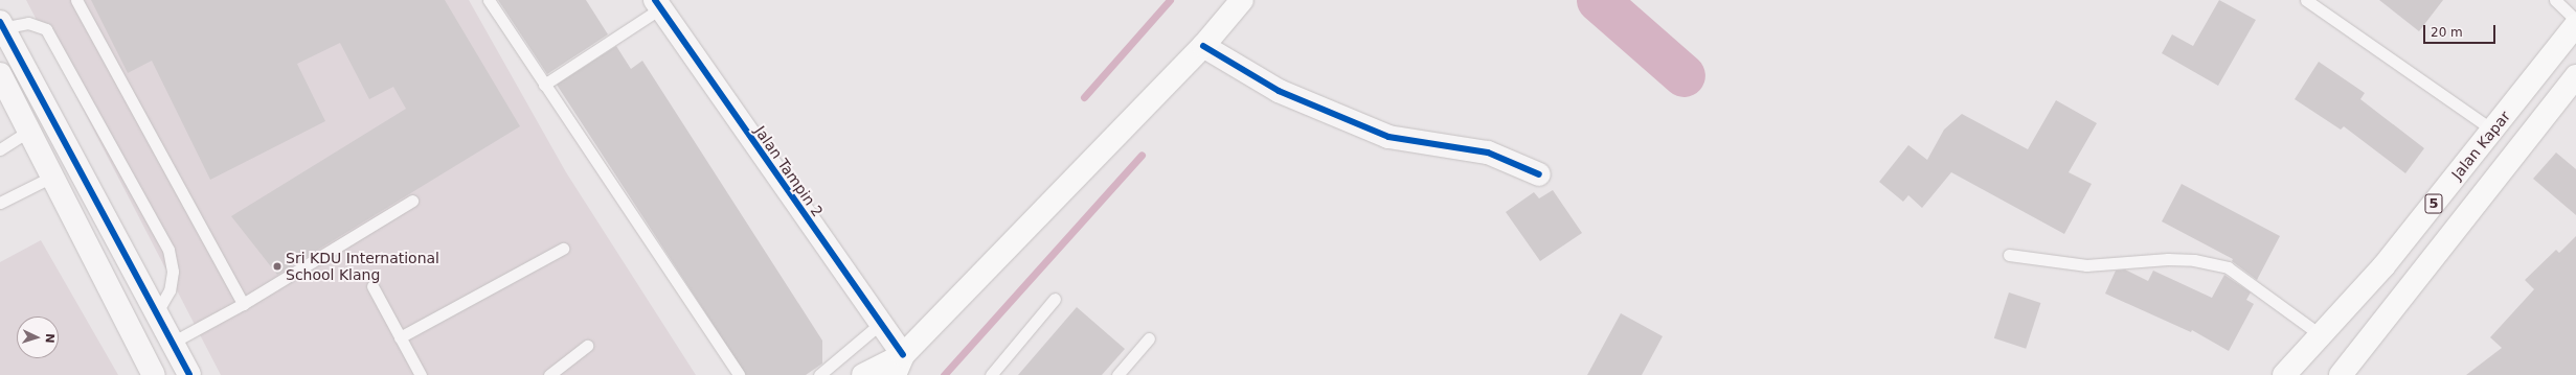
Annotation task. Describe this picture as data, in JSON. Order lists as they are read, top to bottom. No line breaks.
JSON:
{"streets":{"main road":["Jalan Kapar","5"],"street":["Jalan Tampin 2"]},"places":["Sri KDU International School Klang"],"scale_bar":"20 m","north":"right"}
